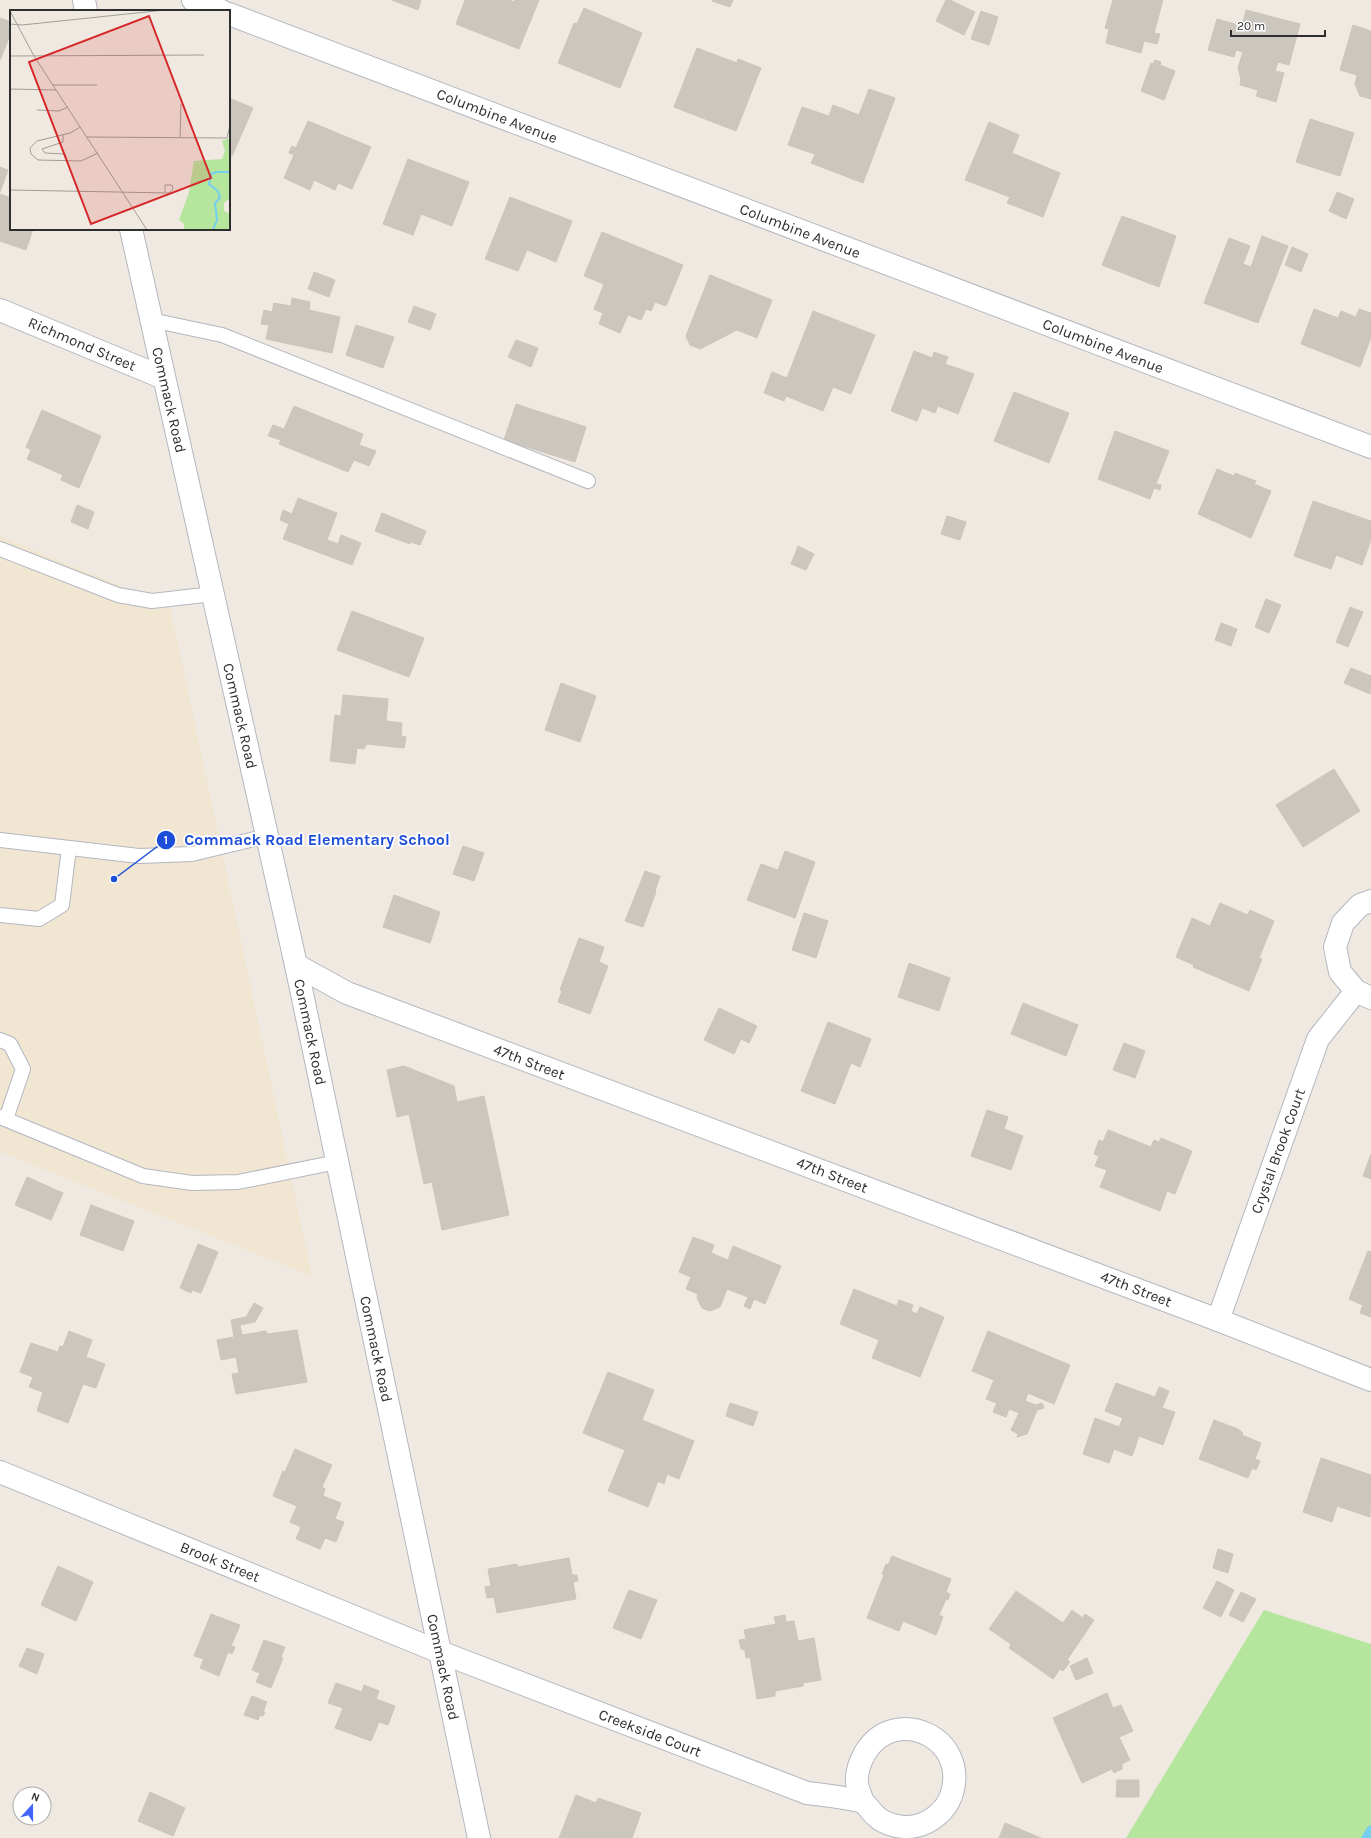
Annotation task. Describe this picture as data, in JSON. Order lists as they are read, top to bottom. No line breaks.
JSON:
{"streets":{"street":["Columbine Avenue","Richmond Street","Commack Road","47th Street","Crystal Brook Court","Brook Street","Creekside Court"]},"crossings":[["Richmond Street","Commack Road"],["Commack Road","47th Street"],["Commack Road","Brook Street"],["Commack Road","Creekside Court"],["47th Street","Crystal Brook Court"],["Brook Street","Creekside Court"]],"places":["Commack Road Elementary School"],"scale_bar":"20 m","north":"top"}
